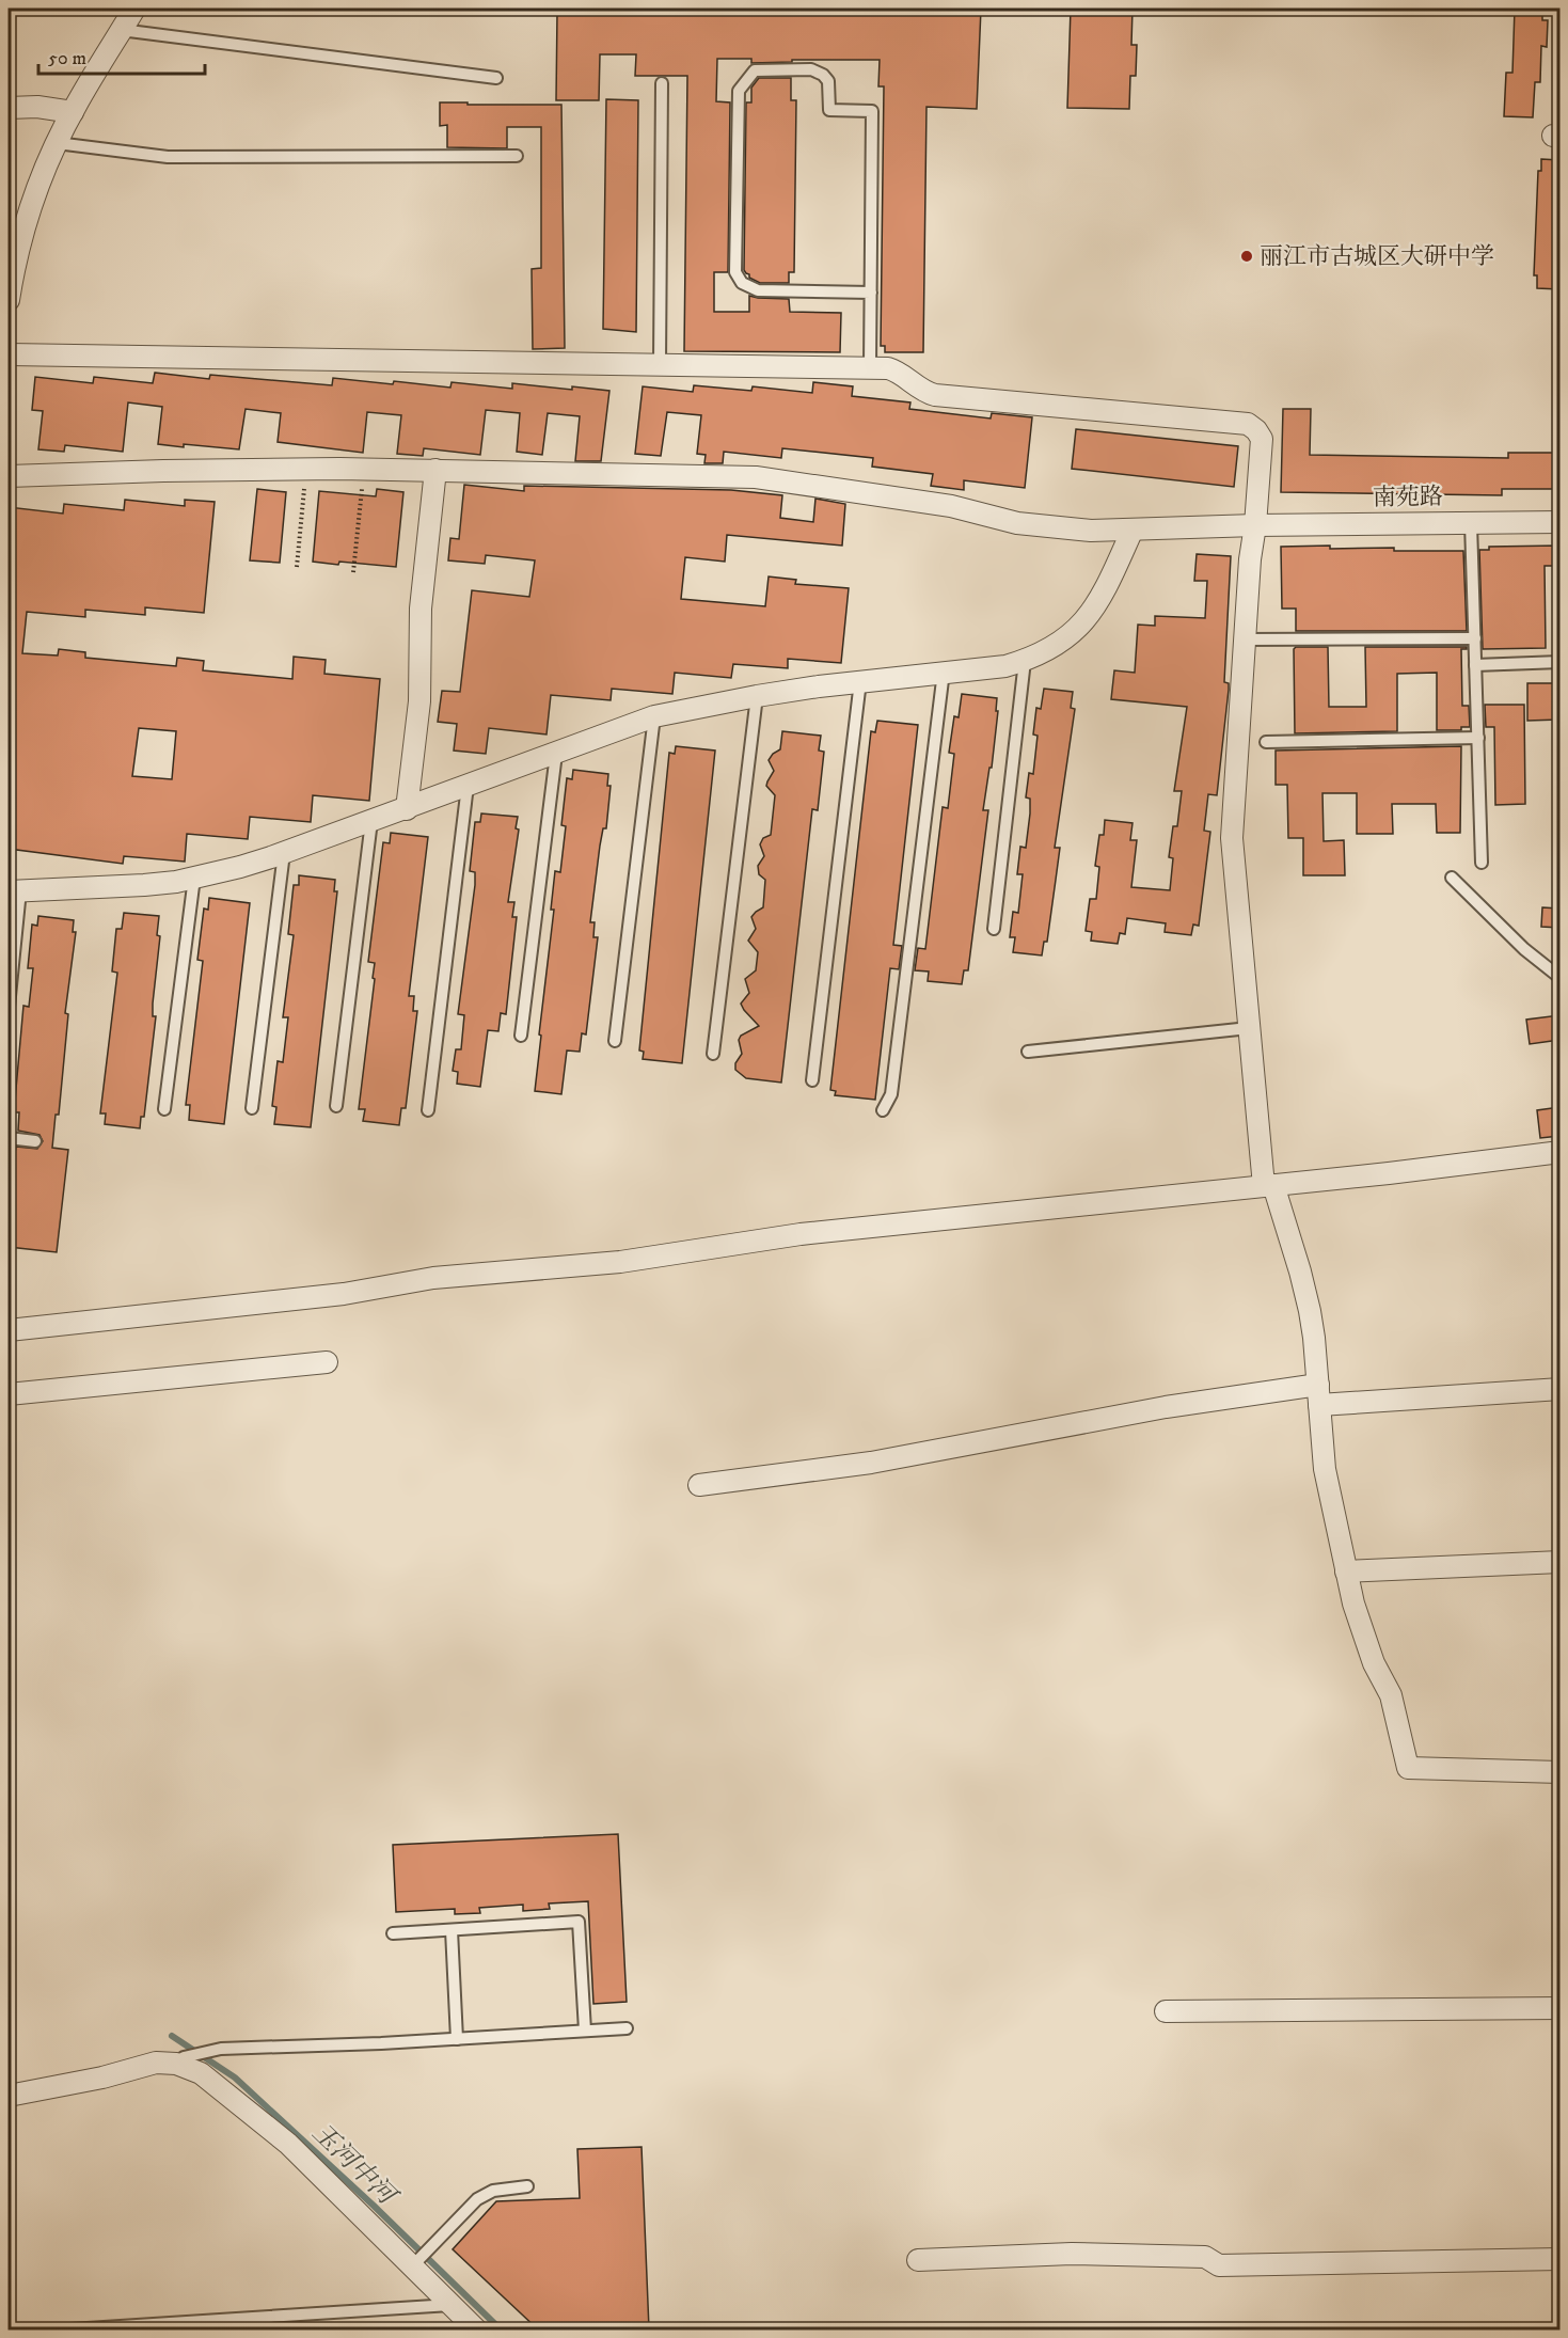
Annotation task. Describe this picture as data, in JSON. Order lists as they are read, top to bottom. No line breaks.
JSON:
{"streets":{"street":["南苑路"]},"water":["玉河中河"],"places":["丽江市古城区大研中学"],"scale_bar":"50 m"}
